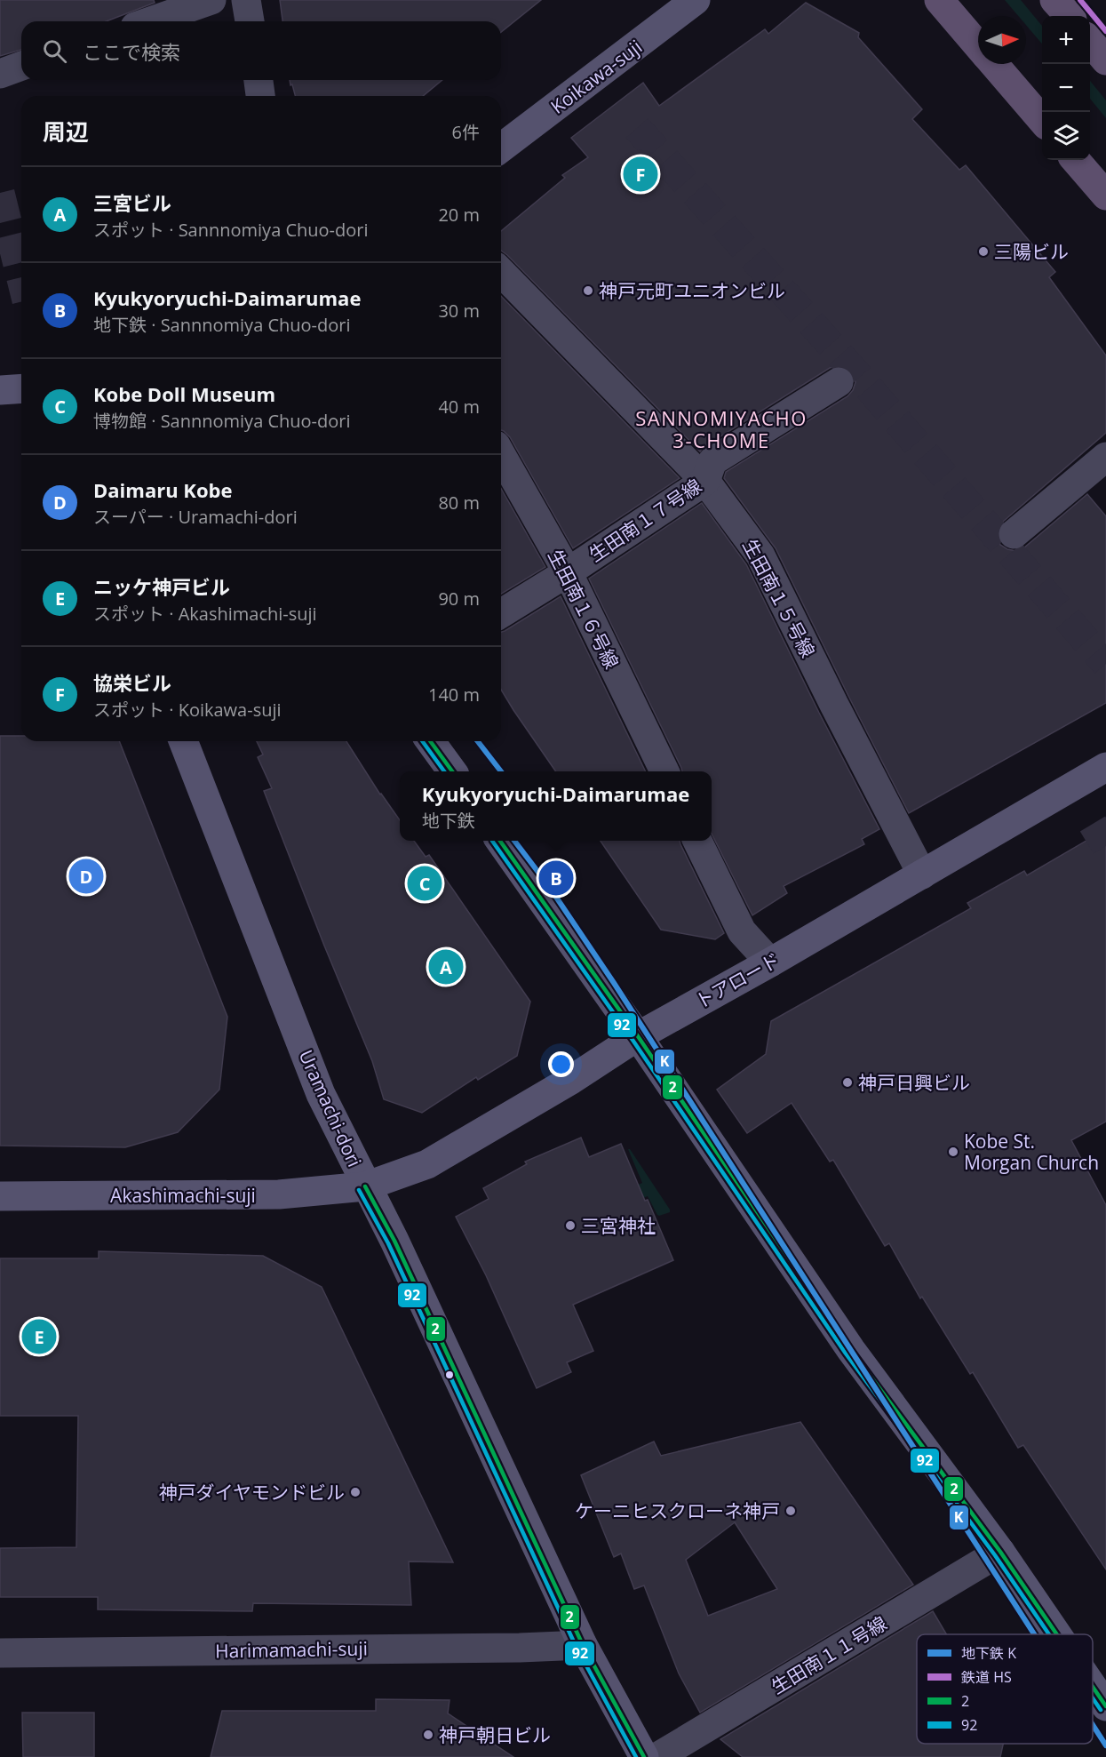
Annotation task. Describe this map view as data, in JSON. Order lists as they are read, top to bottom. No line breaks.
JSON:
{"streets":{"street":["Koikawa-suji","生田南１７号線","生田南１５号線","生田南１６号線","トアロード","Uramachi-dori","Akashimachi-suji","Harimamachi-suji","生田南１１号線"]},"crossings":[["生田南１７号線","生田南１５号線"],["生田南１７号線","生田南１６号線"],["生田南１５号線","トアロード"],["トアロード","Uramachi-dori"],["トアロード","Akashimachi-suji"],["Uramachi-dori","Akashimachi-suji"],["Uramachi-dori","Harimamachi-suji"]],"districts":["SANNOMIYACHO 3-CHOME"],"places":["三陽ビル","神戸元町ユニオンビル","神戸日興ビル","Kobe St. Morgan Church","三宮神社","神戸ダイヤモンドビル","ケーニヒスクローネ神戸","神戸朝日ビル"],"lines":["rail line HS","metro line K","transit line 2","transit line 92"],"legend":["地下鉄 K","鉄道 HS","2","92"],"north":"right","page":{"map_buttons":["+","−"],"search":"ここで検索","heading":["周辺","6件"],"pins":["F","D","B","C","A","E"],"list":[{"mark":"A","name":"三宮ビル","note":"スポット · Sannnomiya Chuo-dori","value":"20 m"},{"mark":"B","name":"Kyukyoryuchi-Daimarumae","note":"地下鉄 · Sannnomiya Chuo-dori","value":"30 m"},{"mark":"C","name":"Kobe Doll Museum","note":"博物館 · Sannnomiya Chuo-dori","value":"40 m"},{"mark":"D","name":"Daimaru Kobe","note":"スーパー · Uramachi-dori","value":"80 m"},{"mark":"E","name":"ニッケ神戸ビル","note":"スポット · Akashimachi-suji","value":"90 m"},{"mark":"F","name":"協栄ビル","note":"スポット · Koikawa-suji","value":"140 m"}],"popup":["Kyukyoryuchi-Daimarumae","地下鉄"]}}
